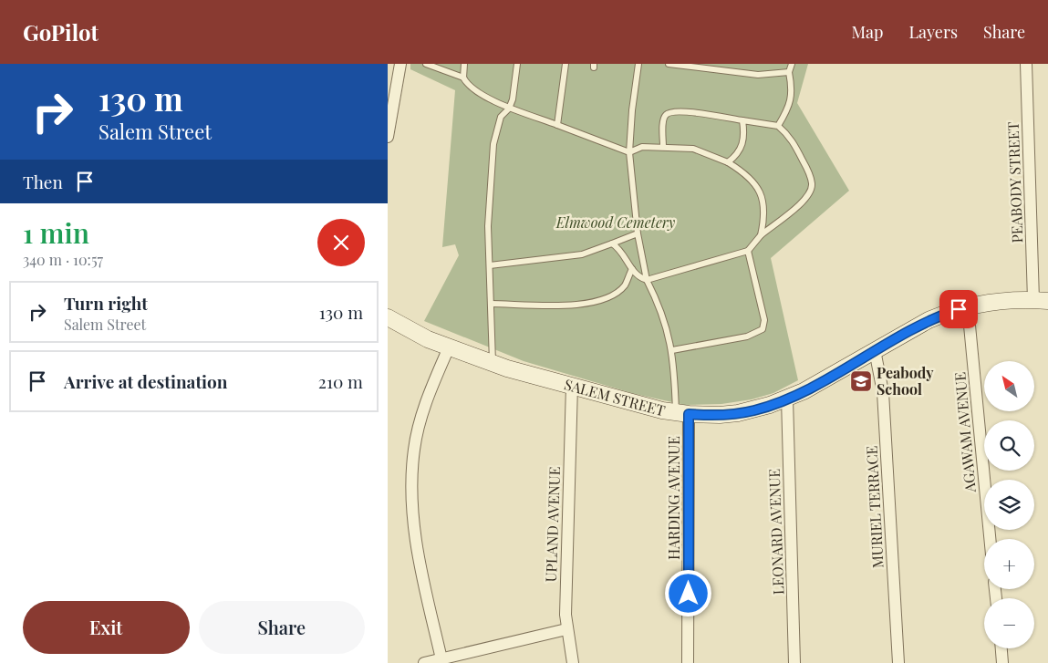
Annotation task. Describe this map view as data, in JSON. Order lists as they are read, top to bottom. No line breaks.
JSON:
{"streets":{"main road":["SALEM STREET"],"street":["PEABODY STREET","AGAWAM AVENUE","HARDING AVENUE","MURIEL TERRACE","UPLAND AVENUE","LEONARD AVENUE"]},"crossings":[["PEABODY STREET","SALEM STREET"],["SALEM STREET","AGAWAM AVENUE"],["SALEM STREET","HARDING AVENUE"],["SALEM STREET","MURIEL TERRACE"],["SALEM STREET","UPLAND AVENUE"],["SALEM STREET","LEONARD AVENUE"]],"parks":["Elmwood Cemetery"],"places":{"school or university":["Peabody School"]},"north":"top left","page":{"header":"GoPilot","nav":["Map","Layers","Share"],"turn":["130 m","Salem Street"],"then":"Then","heading":["1 min","340 m · 10:57"],"list":[{"name":"Turn right","note":"Salem Street","value":"130 m"},{"name":"Arrive at destination","value":"210 m"}],"map_buttons":["+","−"],"buttons":["Exit","Share"]}}
